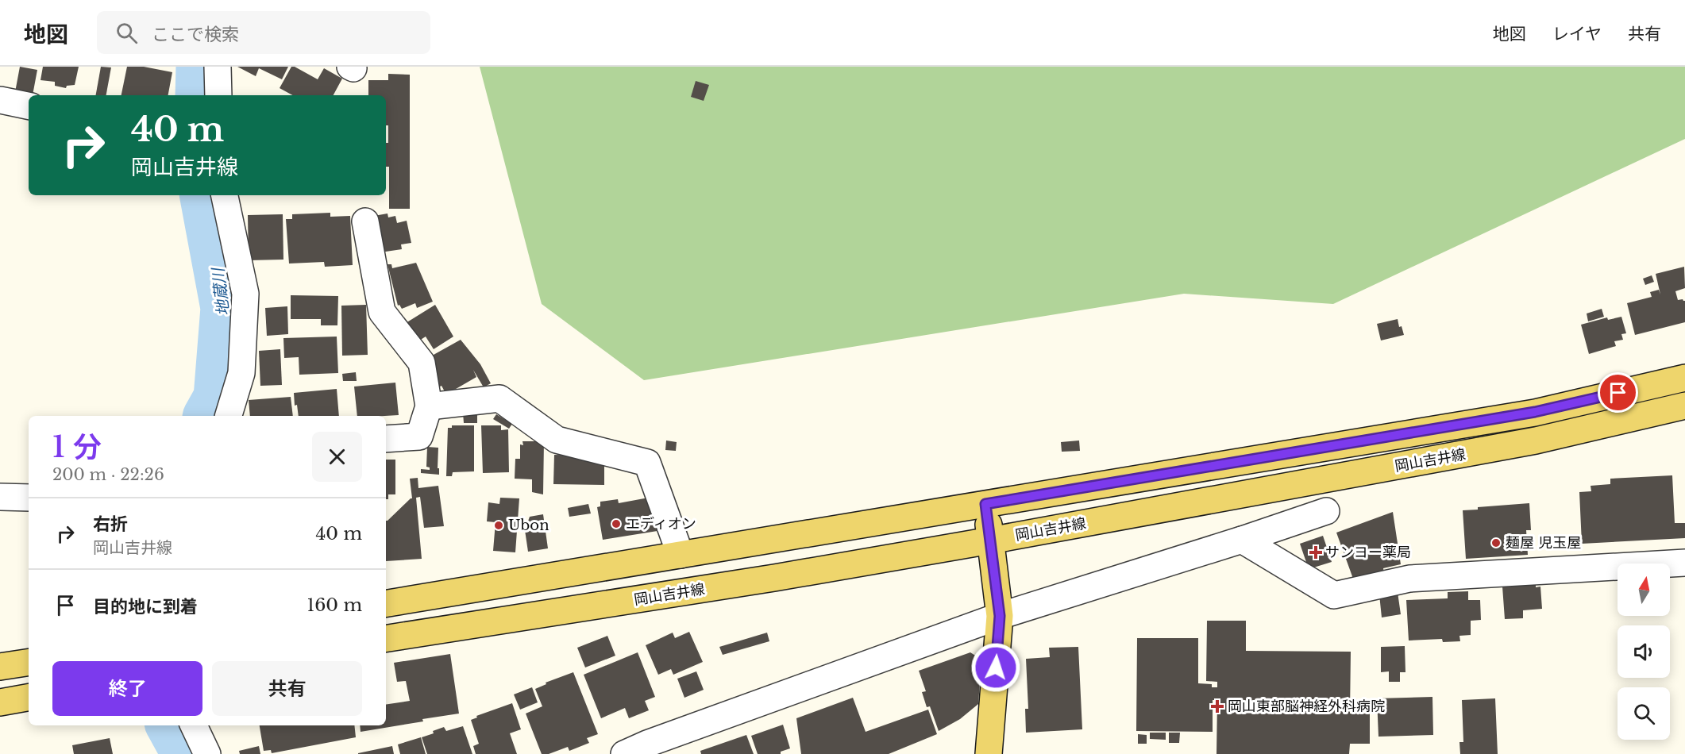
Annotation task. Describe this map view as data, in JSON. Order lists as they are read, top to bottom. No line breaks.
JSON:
{"streets":{"main road":["岡山吉井線"]},"water":["地蔵川"],"places":{"other":["エディオン","Ubon","麺屋 児玉屋"],"health":["サンヨー薬局","岡山東部脳神経外科病院"]},"north":"top","page":{"header":"地図","search":"ここで検索","nav":["地図","レイヤ","共有"],"turn":["40 m","岡山吉井線"],"heading":["1 分","200 m · 22:26"],"list":[{"name":"右折","note":"岡山吉井線","value":"40 m"},{"name":"目的地に到着","value":"160 m"}],"buttons":["終了","共有"]}}
